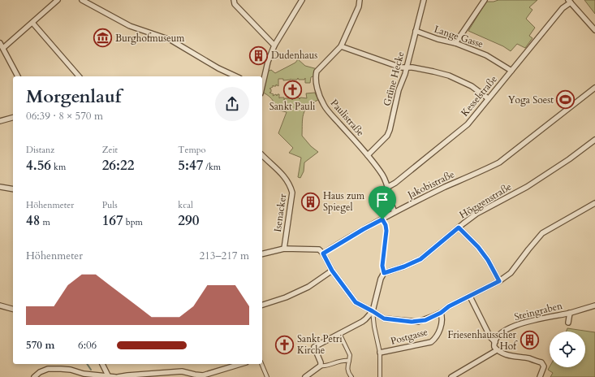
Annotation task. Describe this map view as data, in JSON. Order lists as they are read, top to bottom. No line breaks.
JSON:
{"streets":{"street":["Lange Gasse","Grüne Hecke","Kesselstraße","Paulistraße","Jakobistraße","Höggenstraße","Isenacker","Steingraben","Postgasse"]},"crossings":[["Lange Gasse","Grüne Hecke"],["Lange Gasse","Kesselstraße"],["Grüne Hecke","Paulistraße"],["Kesselstraße","Paulistraße"],["Paulistraße","Jakobistraße"]],"places":{"museum":["Burghofmuseum"],"building":["Dudenhaus","Haus zum Spiegel","Friesenhausscher Hof"],"church":["Sankt Pauli","Sankt Petri Kirche"],"sports":["Yoga Soest"]},"page":{"heading":["Morgenlauf","06:39 · 8 × 570 m"],"stats":[["Distanz","4.56 km"],["Zeit","26:22"],["Tempo","5:47 /km"],["Höhenmeter","48 m"],["Puls","167 bpm"],["kcal","290"]],"chart":["Höhenmeter","213–217 m"],"list":[{"name":"570 m","note":"6:06"}]}}
